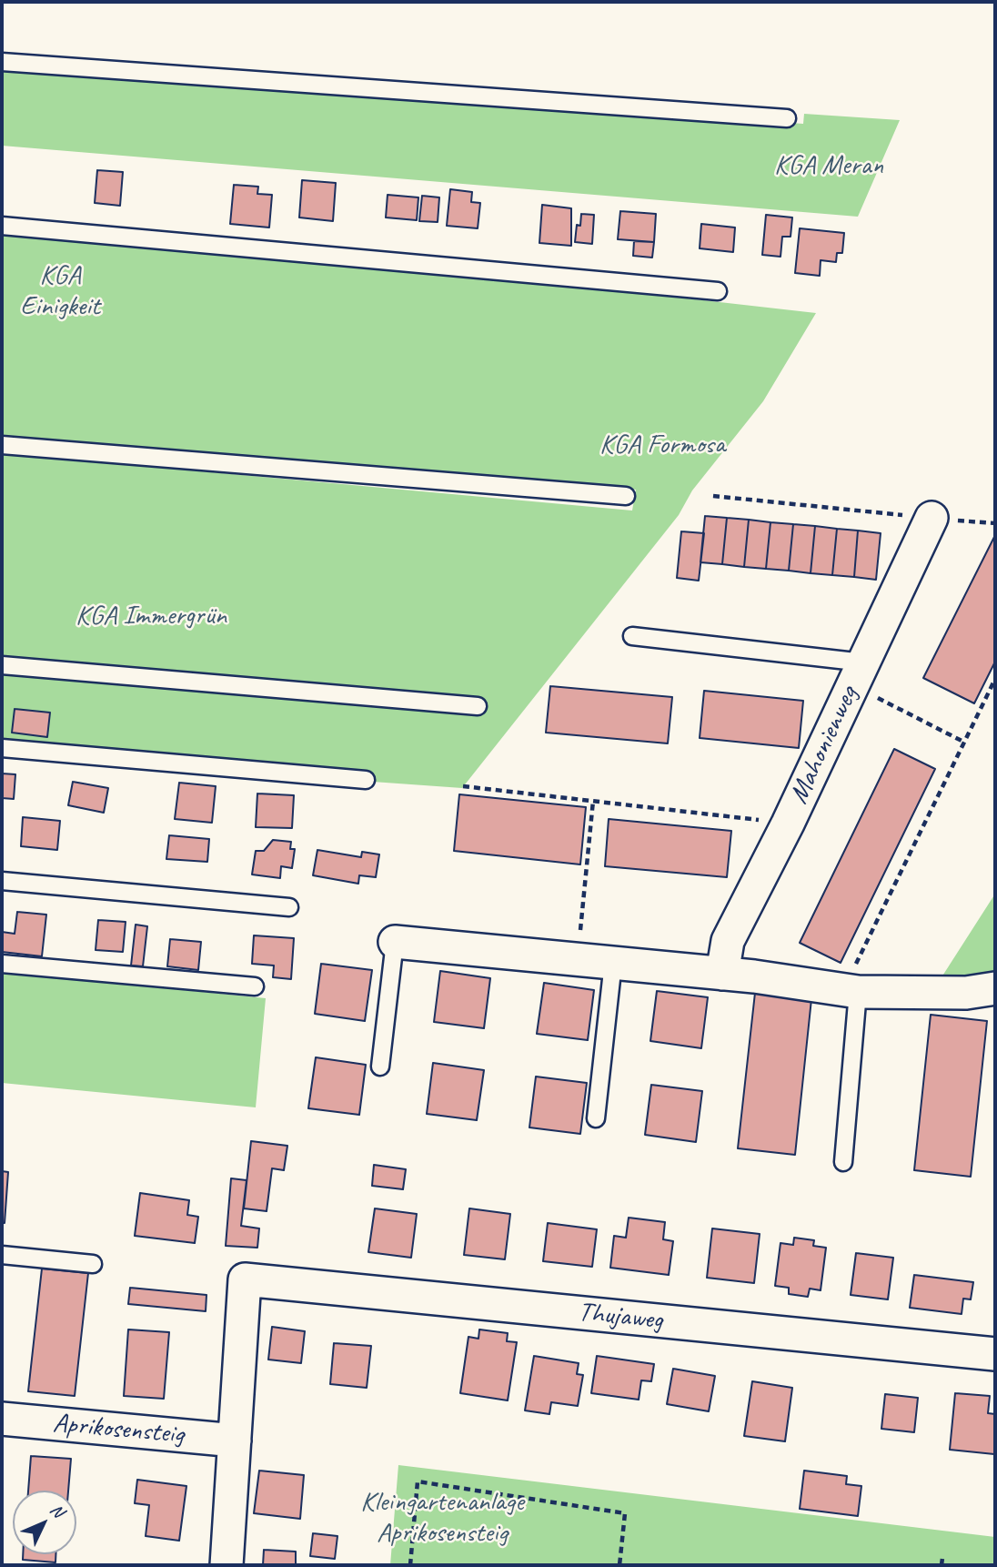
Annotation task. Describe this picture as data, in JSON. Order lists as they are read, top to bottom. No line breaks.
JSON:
{"streets":{"street":["Mahonienweg","Thujaweg","Aprikosensteig"]},"crossings":[["Thujaweg","Aprikosensteig"]],"parks":["KGA Meran","KGA Einigkeit","KGA Formosa","KGA Immergrün","Kleingartenanlage Aprikosensteig"],"north":"top right"}
